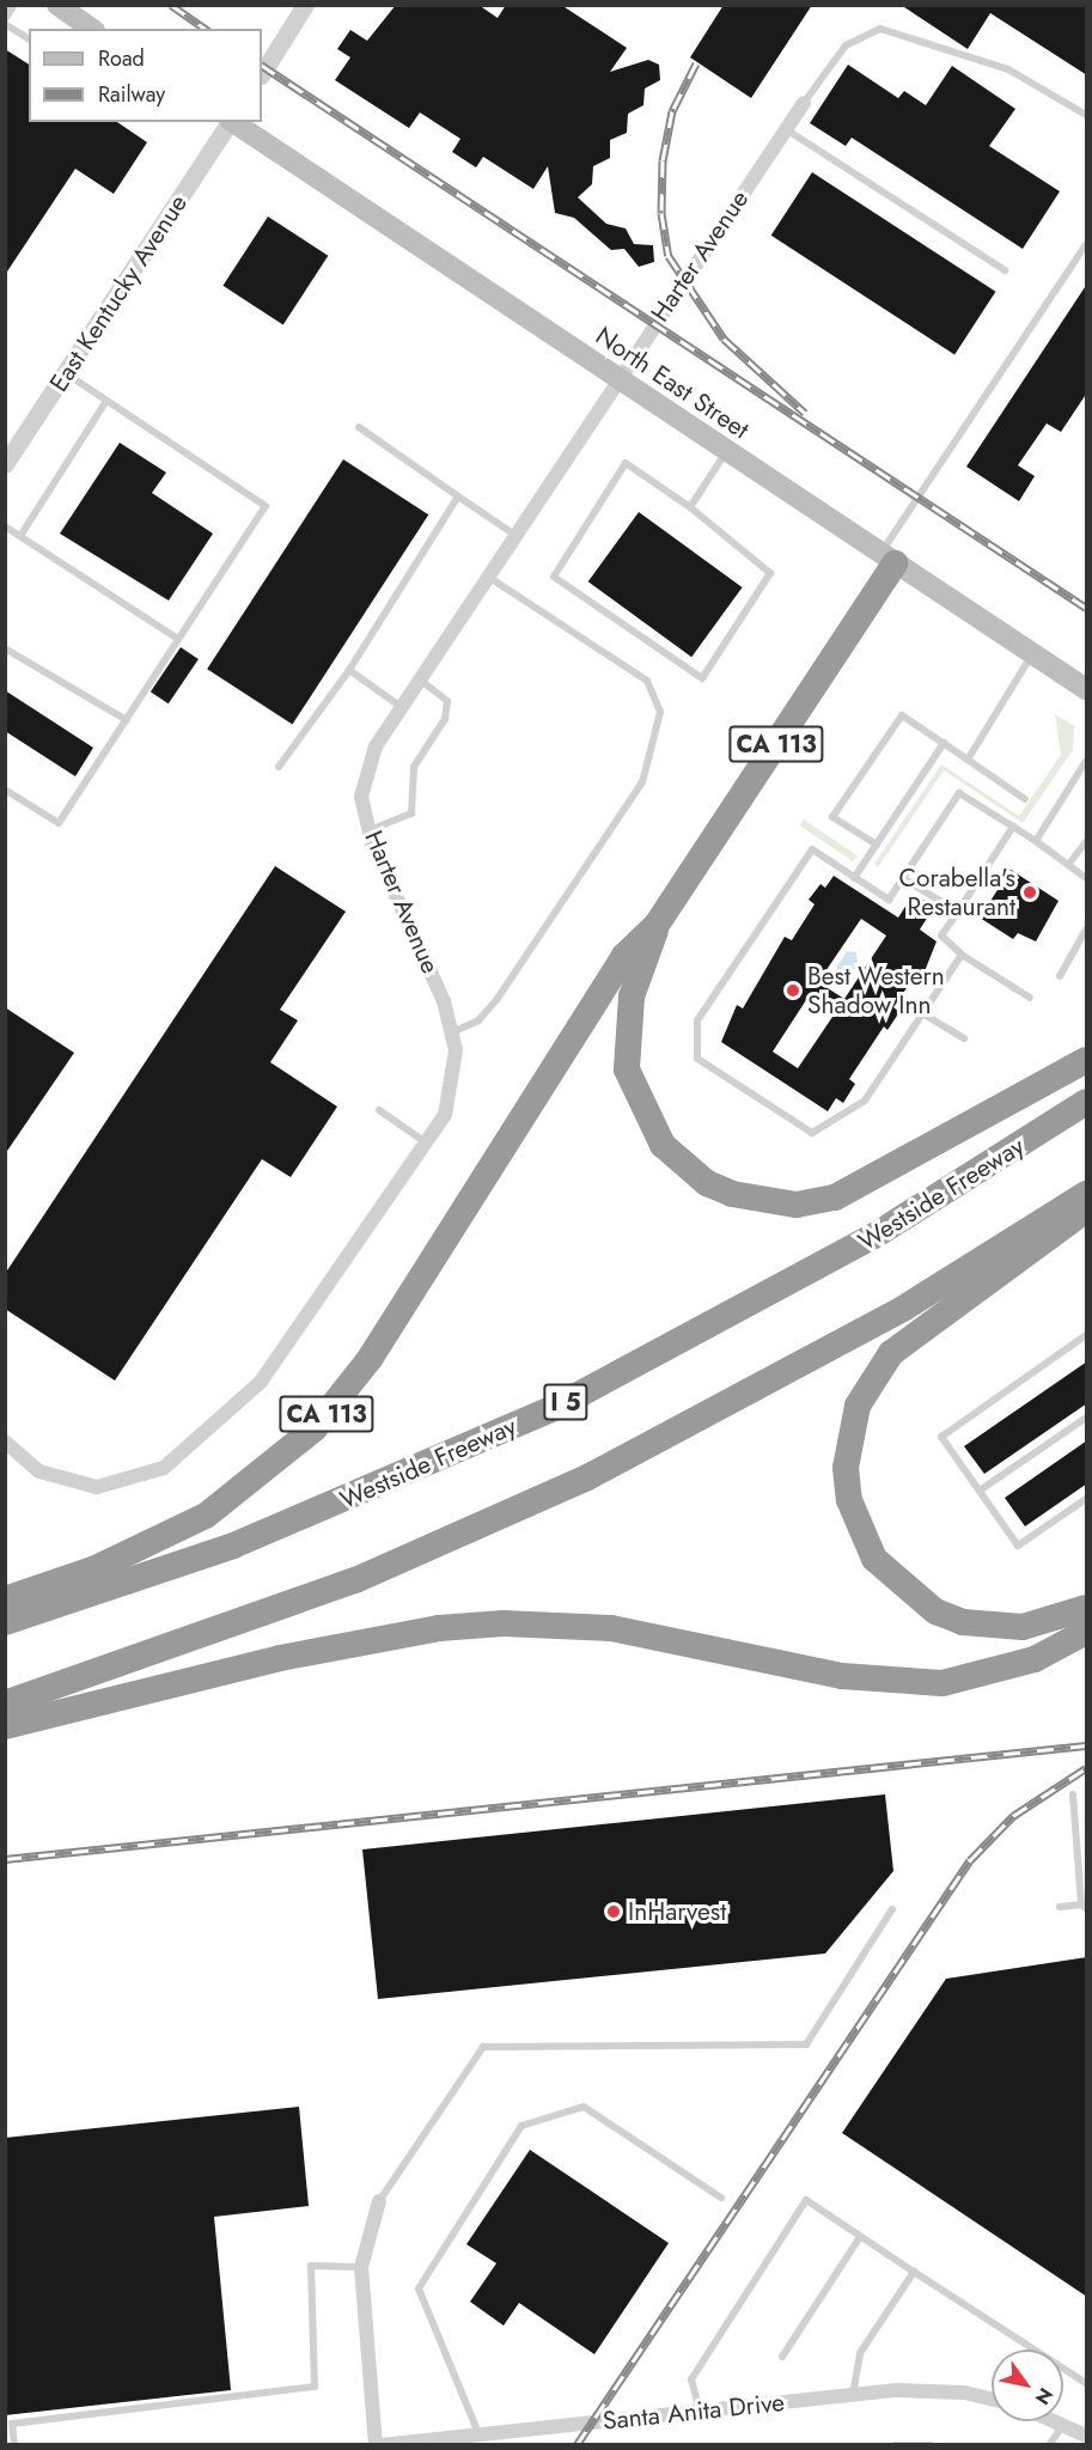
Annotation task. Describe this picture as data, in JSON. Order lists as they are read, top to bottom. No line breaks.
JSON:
{"streets":{"highway":["CA 113","Westside Freeway","I 5"],"main road":["North East Street"],"street":["Harter Avenue","East Kentucky Avenue","Santa Anita Drive"]},"crossings":[["Harter Avenue","North East Street"],["North East Street","CA 113"]],"places":["Corabella's Restaurant","Best Western Shadow Inn","InHarvest"],"legend":["Road","Railway"],"north":"bottom right"}
